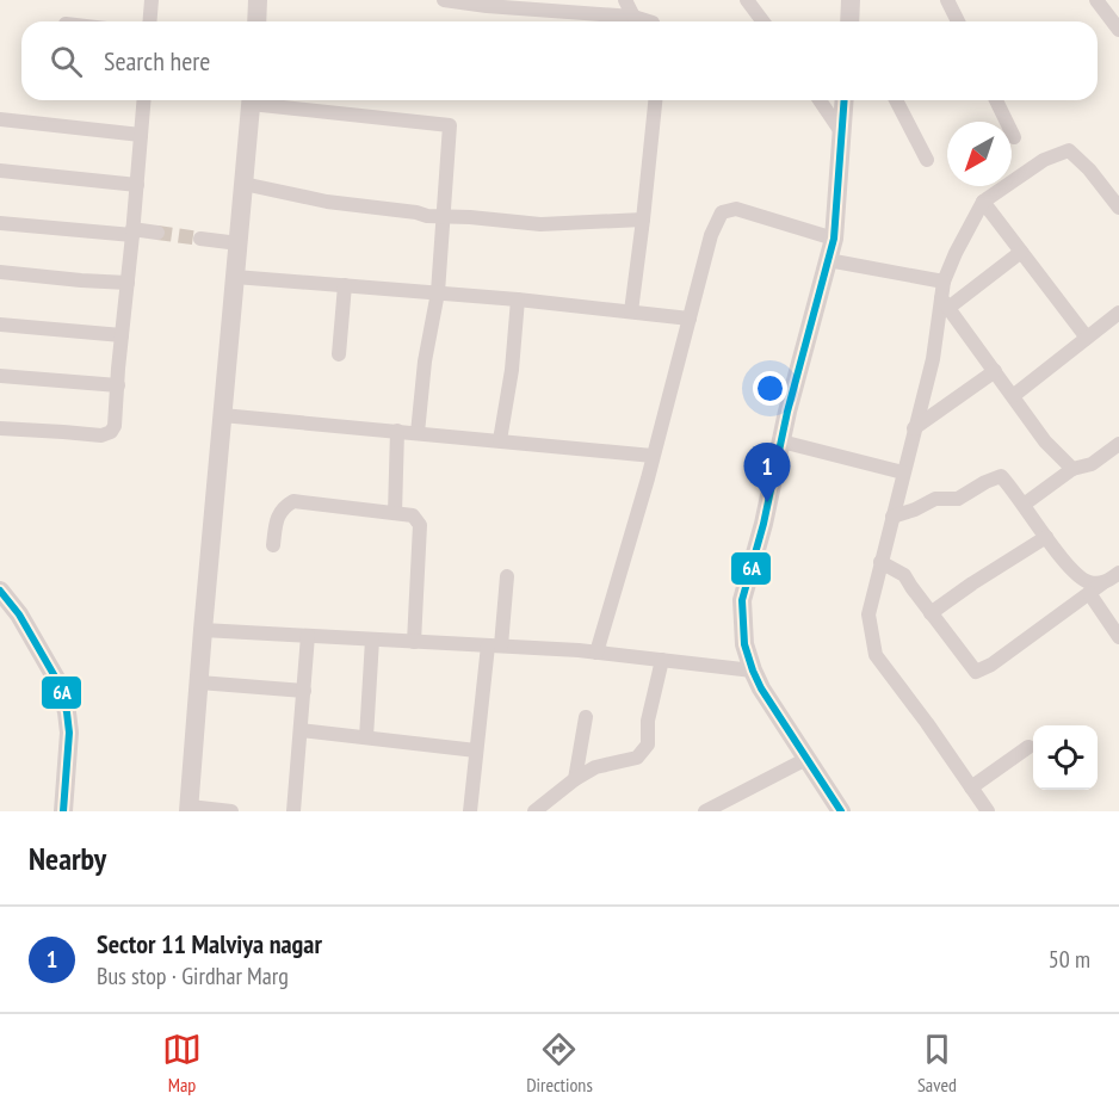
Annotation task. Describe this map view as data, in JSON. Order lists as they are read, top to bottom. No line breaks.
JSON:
{"lines":["transit line 6A"],"north":"bottom left","page":{"search":"Search here","pins":"1","heading":"Nearby","list":[{"mark":"1","name":"Sector 11 Malviya nagar","note":"Bus stop · Girdhar Marg","value":"50 m"}],"nav":["Map","Directions","Saved"]}}
